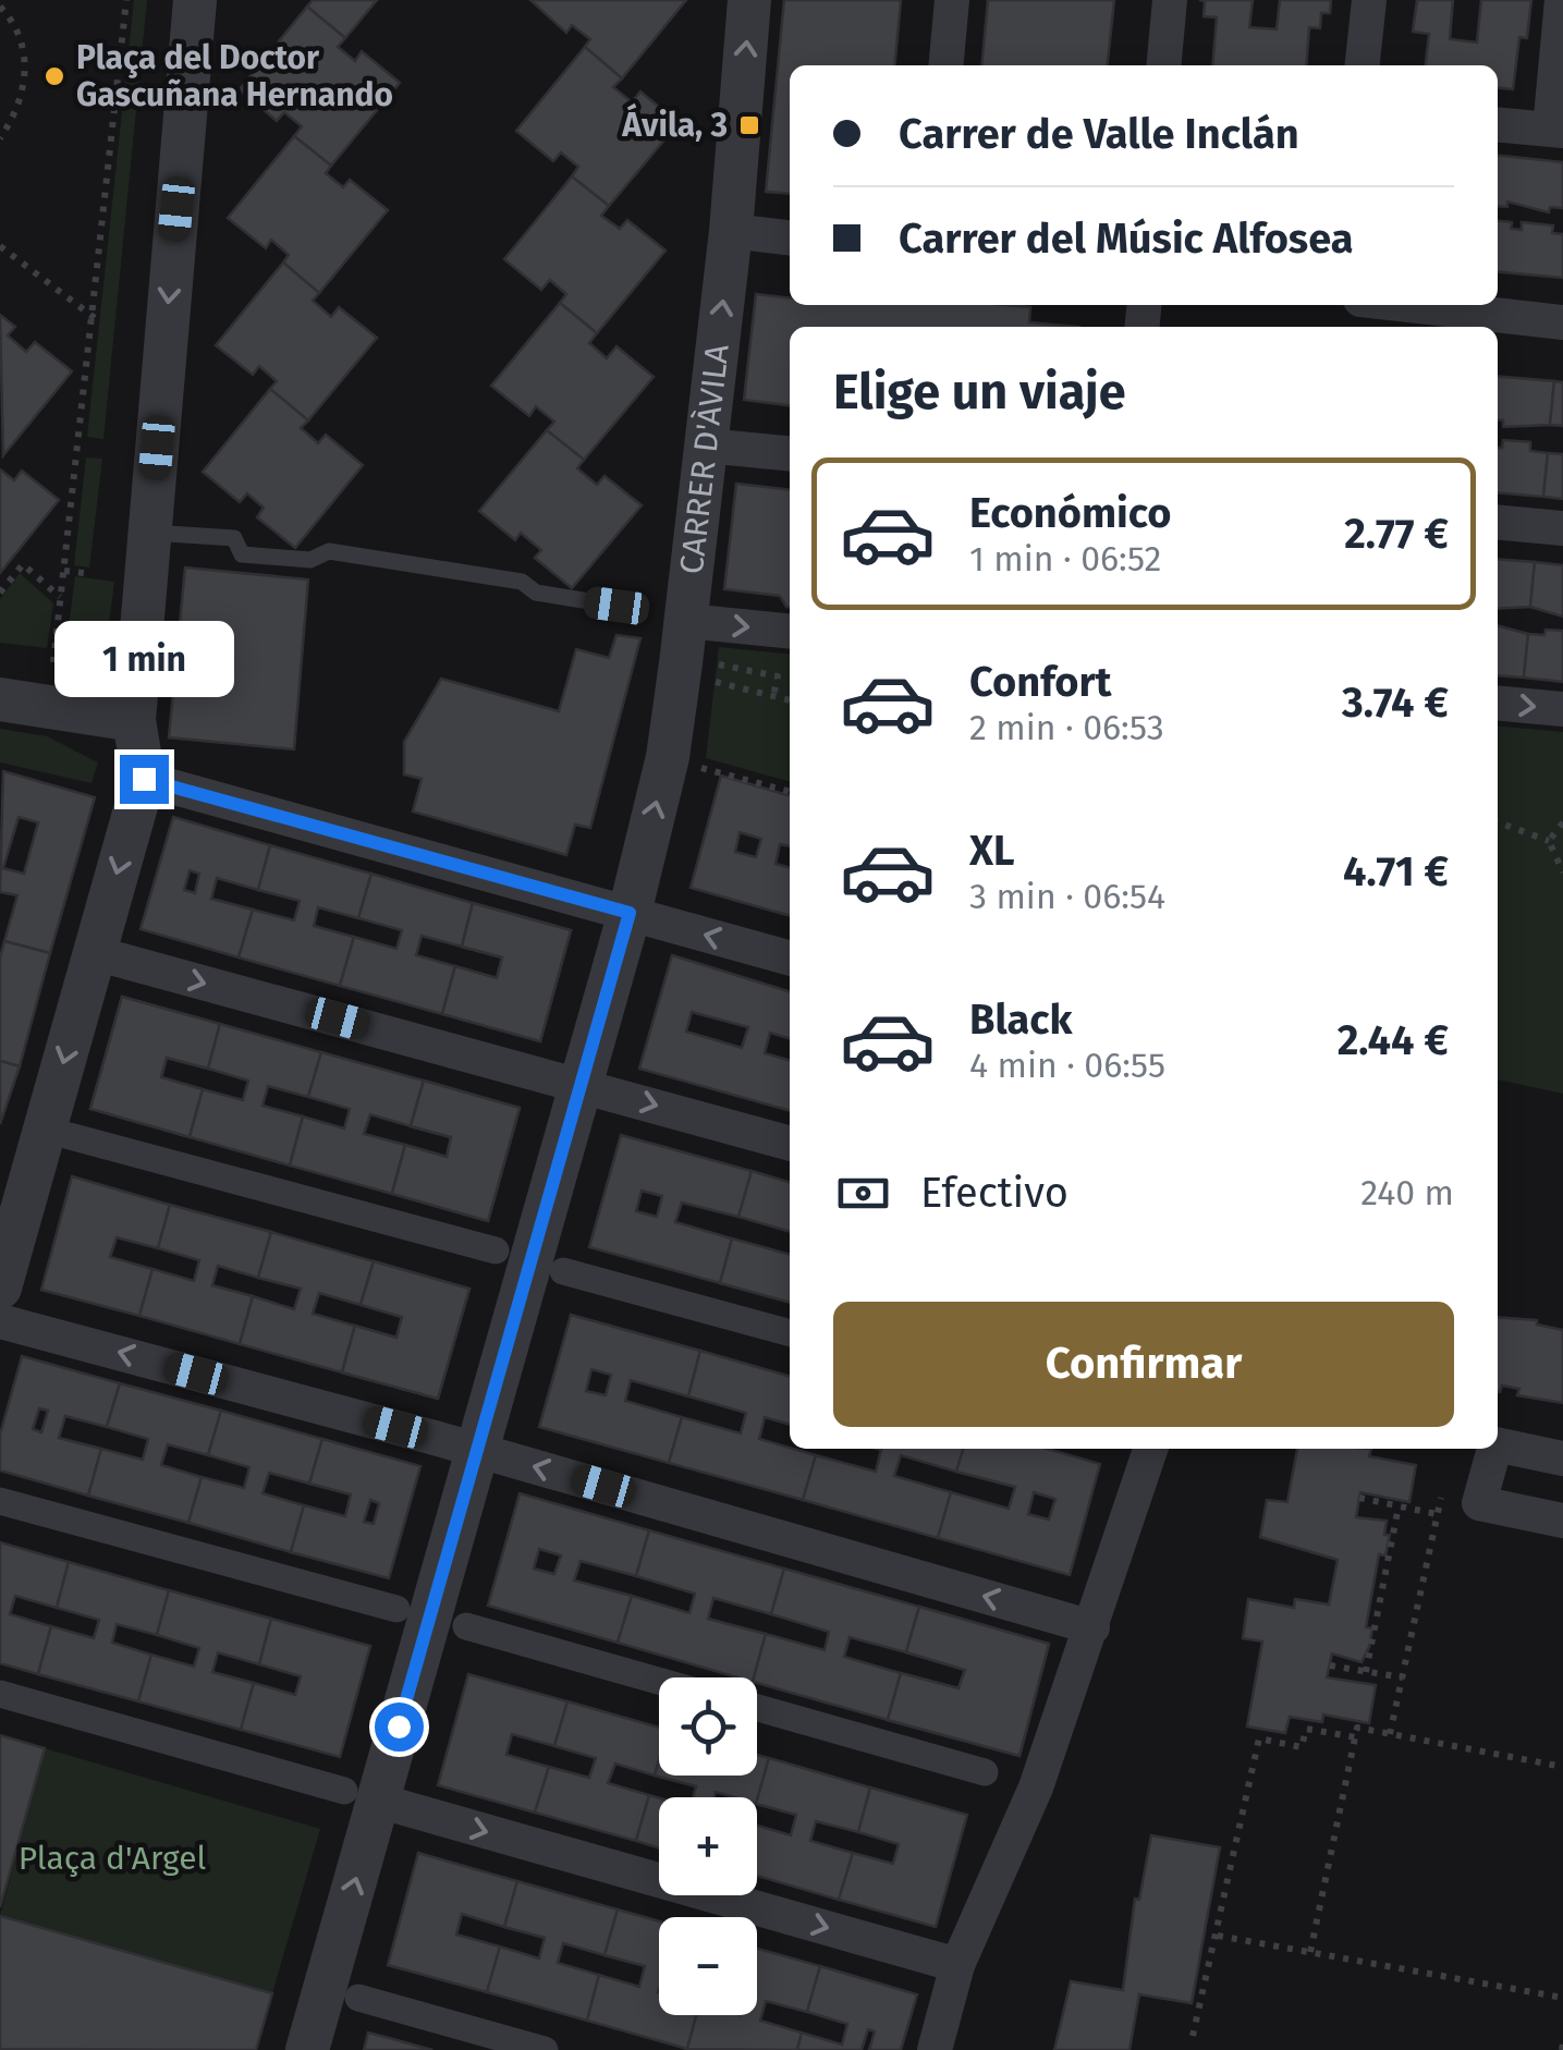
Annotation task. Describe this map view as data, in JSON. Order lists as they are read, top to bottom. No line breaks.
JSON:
{"streets":{"street":["CARRER D'ÀVILA"]},"one_way":["CARRER D'ÀVILA"],"parks":["Plaça d'Argel"],"places":{"other":["Plaça del Doctor Gascuñana Hernando"],"transit":["Ávila, 3"]},"page":{"banner":["Carrer de Valle Inclán","Carrer del Músic Alfosea"],"heading":"Elige un viaje","list":[{"name":"Económico","note":"1 min · 06:52","value":"2.77 €"},{"name":"Confort","note":"2 min · 06:53","value":"3.74 €"},{"name":"XL","note":"3 min · 06:54","value":"4.71 €"},{"name":"Black","note":"4 min · 06:55","value":"2.44 €"}],"bubble":"1 min","pay":["Efectivo","240 m"],"buttons":"Confirmar","map_buttons":["+","−"]}}
